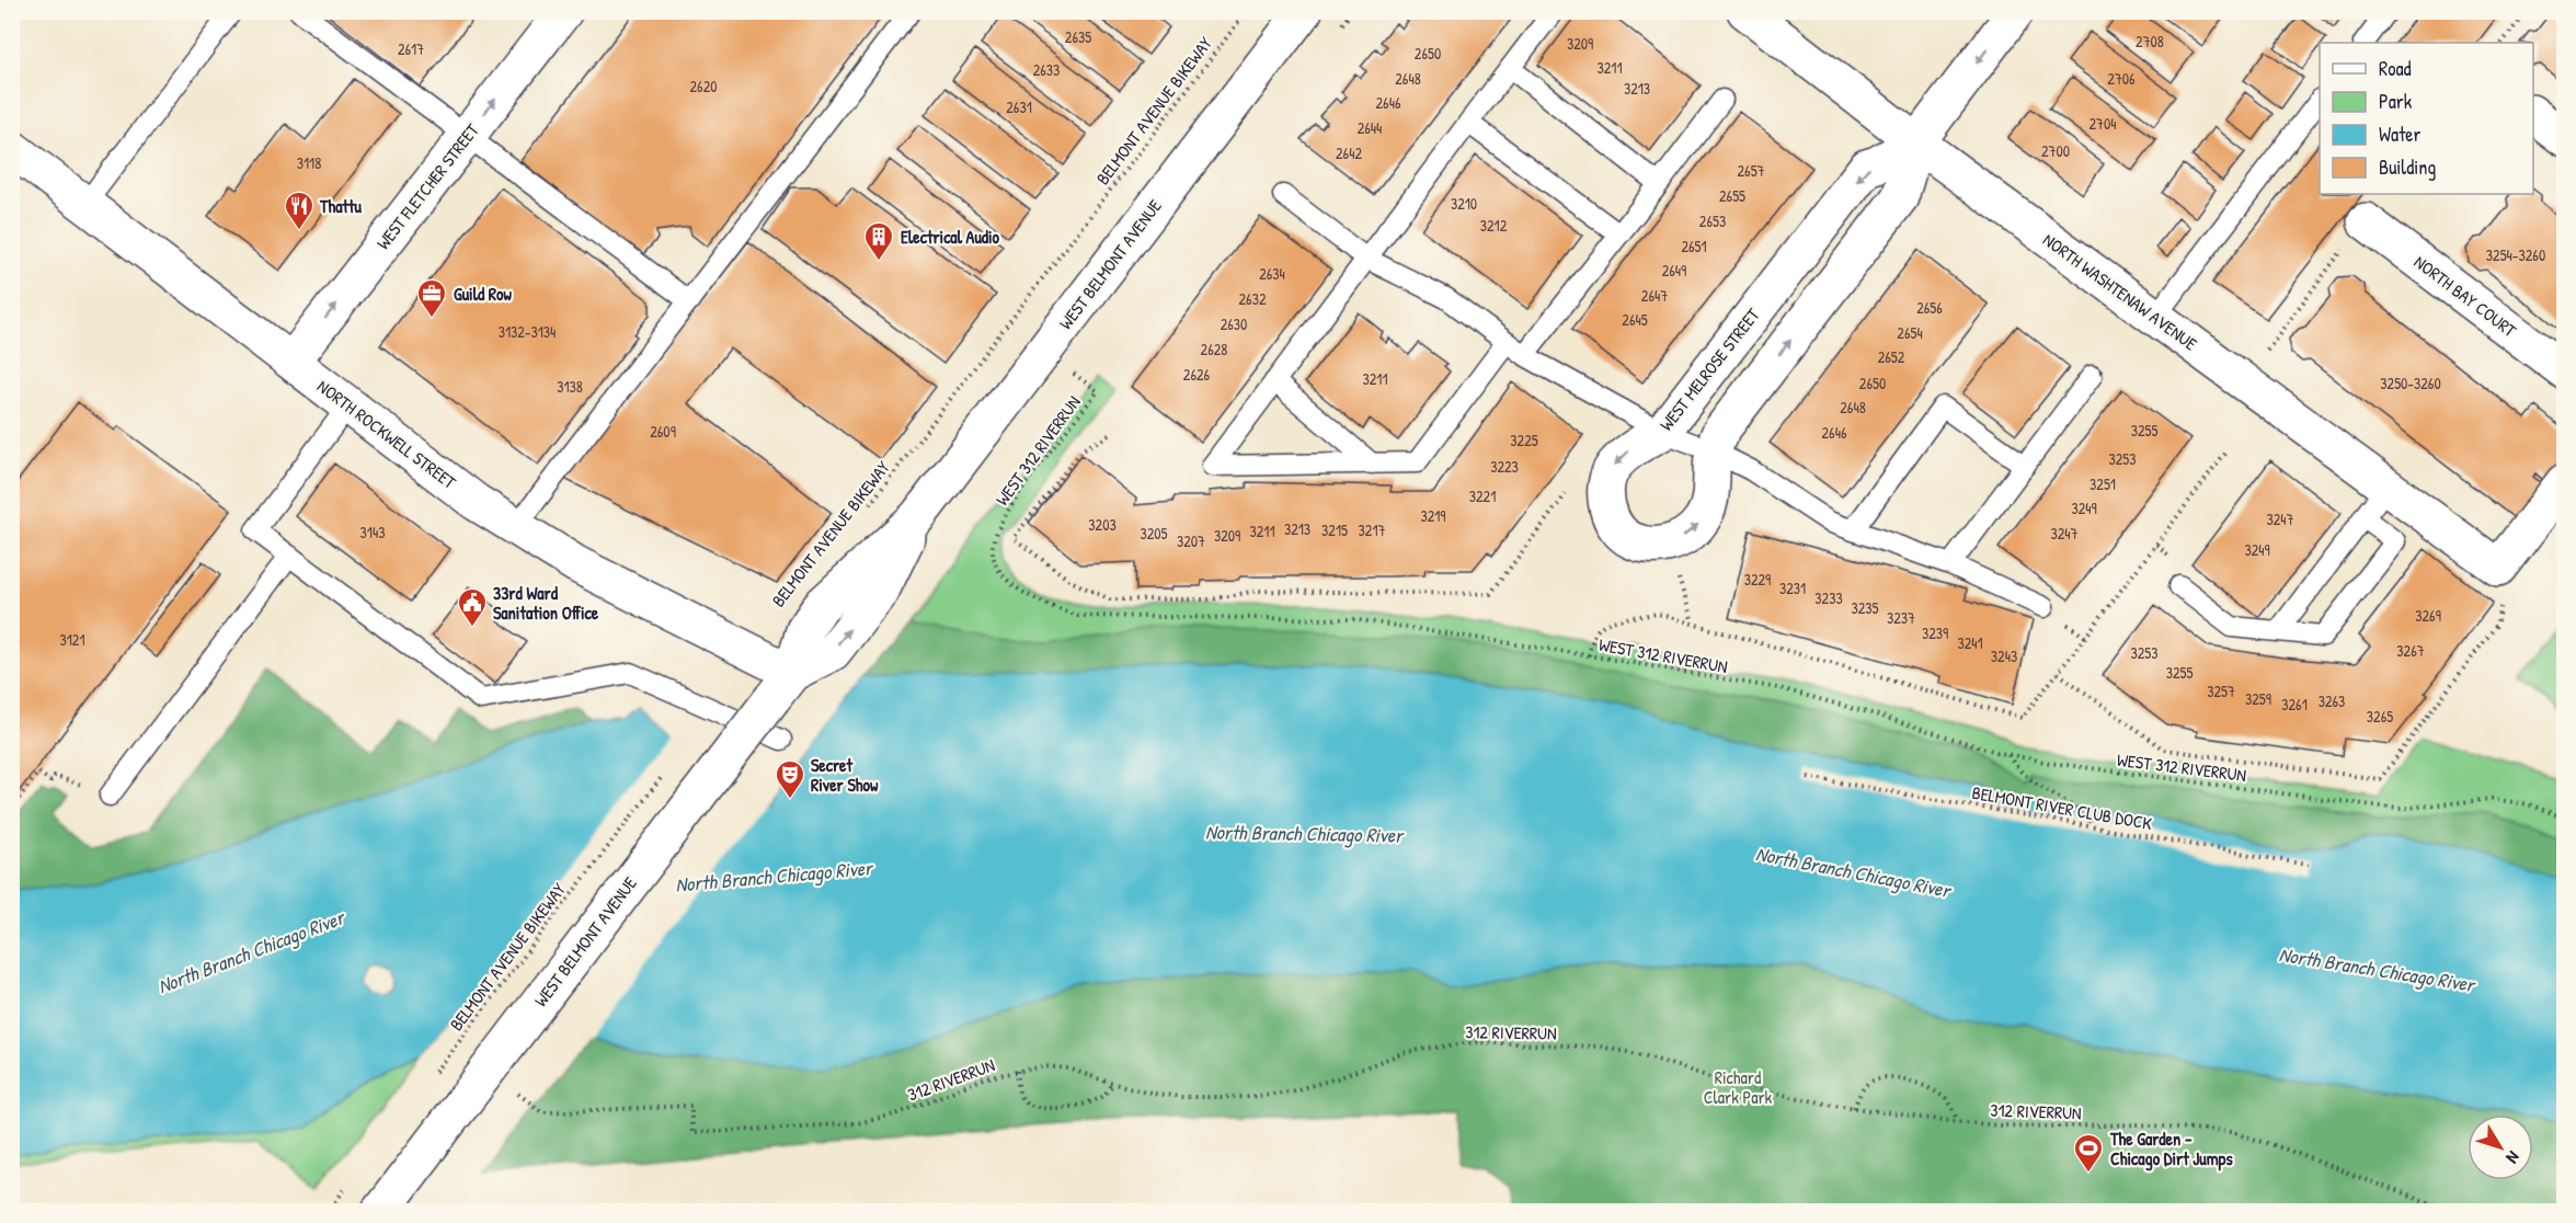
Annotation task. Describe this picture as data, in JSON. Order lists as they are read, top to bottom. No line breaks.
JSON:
{"streets":{"street":["WEST FLETCHER STREET","WEST BELMONT AVENUE","NORTH WASHTENAW AVENUE","NORTH BAY COURT","WEST MELROSE STREET","NORTH ROCKWELL STREET"],"path":["BELMONT AVENUE BIKEWAY","WEST 312 RIVERRUN","BELMONT RIVER CLUB DOCK","312 RIVERRUN"]},"crossings":[["WEST FLETCHER STREET","NORTH ROCKWELL STREET"],["WEST BELMONT AVENUE","NORTH ROCKWELL STREET"],["NORTH WASHTENAW AVENUE","WEST MELROSE STREET"]],"one_way":["WEST FLETCHER STREET"],"water":["North Branch Chicago River"],"parks":["Richard Clark Park"],"places":{"restaurant":["Thattu"],"building":["Electrical Audio"],"office":["Guild Row"],"public building":["33rd Ward Sanitation Office"],"theatre":["Secret River Show"],"sports":["The Garden - Chicago Dirt Jumps"]},"house_numbers":["2635","2708","3209","2617","2650","3211","2633","2648","2706","2620","3213","2646","2631","2704","2644","2700","2642","3118","2657","2655","3210","2653","3212","2651","3254-3260","2649","2634","2647","2632","2656","2645","2630","3132-3134","2654","2628","2652","2626","3211","2650","3250-3260","3138","2648","3255","2609","2646","3225","3253","3223","3251","3221","3249","3219","3247","3203","3213","3215","3217","3211","3143","3205","3247","3209","3207","3249","3229","3231","3233","3235","3269","3237","3239","3121","3241","3267","3253","3243","3255","3257","3259","3263","3261","3265"],"legend":["Road","Park","Water","Building"],"north":"bottom right"}
